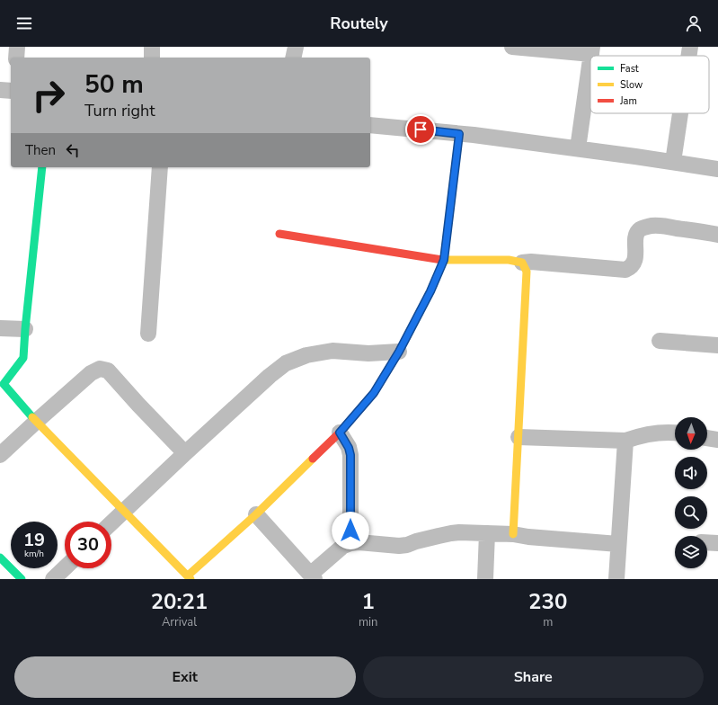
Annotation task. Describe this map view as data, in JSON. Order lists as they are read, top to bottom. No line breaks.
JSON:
{"legend":["Fast","Slow","Jam"],"north":"bottom","page":{"header":"Routely","turn":["50 m","Turn right"],"then":"Then","speed":"19 km/h","limit":"30","eta":["20:21","Arrival","1","min","230","m"],"buttons":["Exit","Share"]}}
